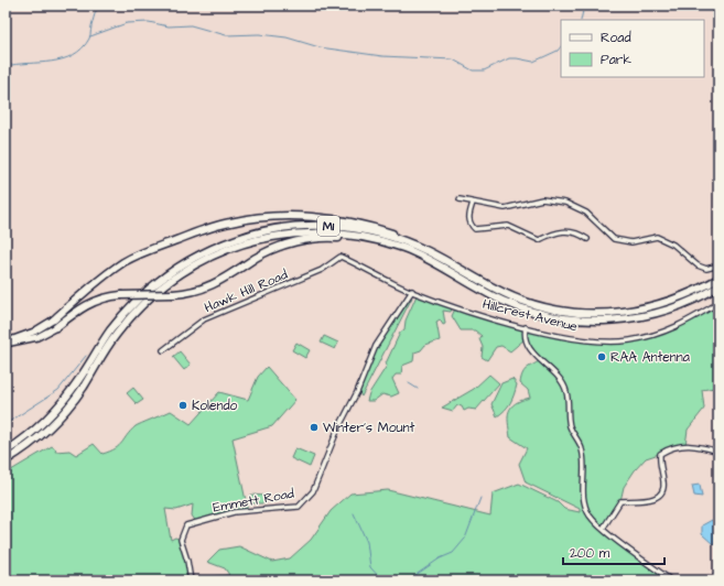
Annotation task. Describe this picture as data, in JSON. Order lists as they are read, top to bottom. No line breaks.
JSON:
{"streets":{"highway":["M1"],"street":["Hawk Hill Road","Hillcrest Avenue","Emmett Road"]},"crossings":[["Hawk Hill Road","Hillcrest Avenue"],["Hillcrest Avenue","Emmett Road"]],"places":["RAA Antenna","Kolendo","Winter's Mount"],"legend":["Road","Park"],"scale_bar":"200 m"}
